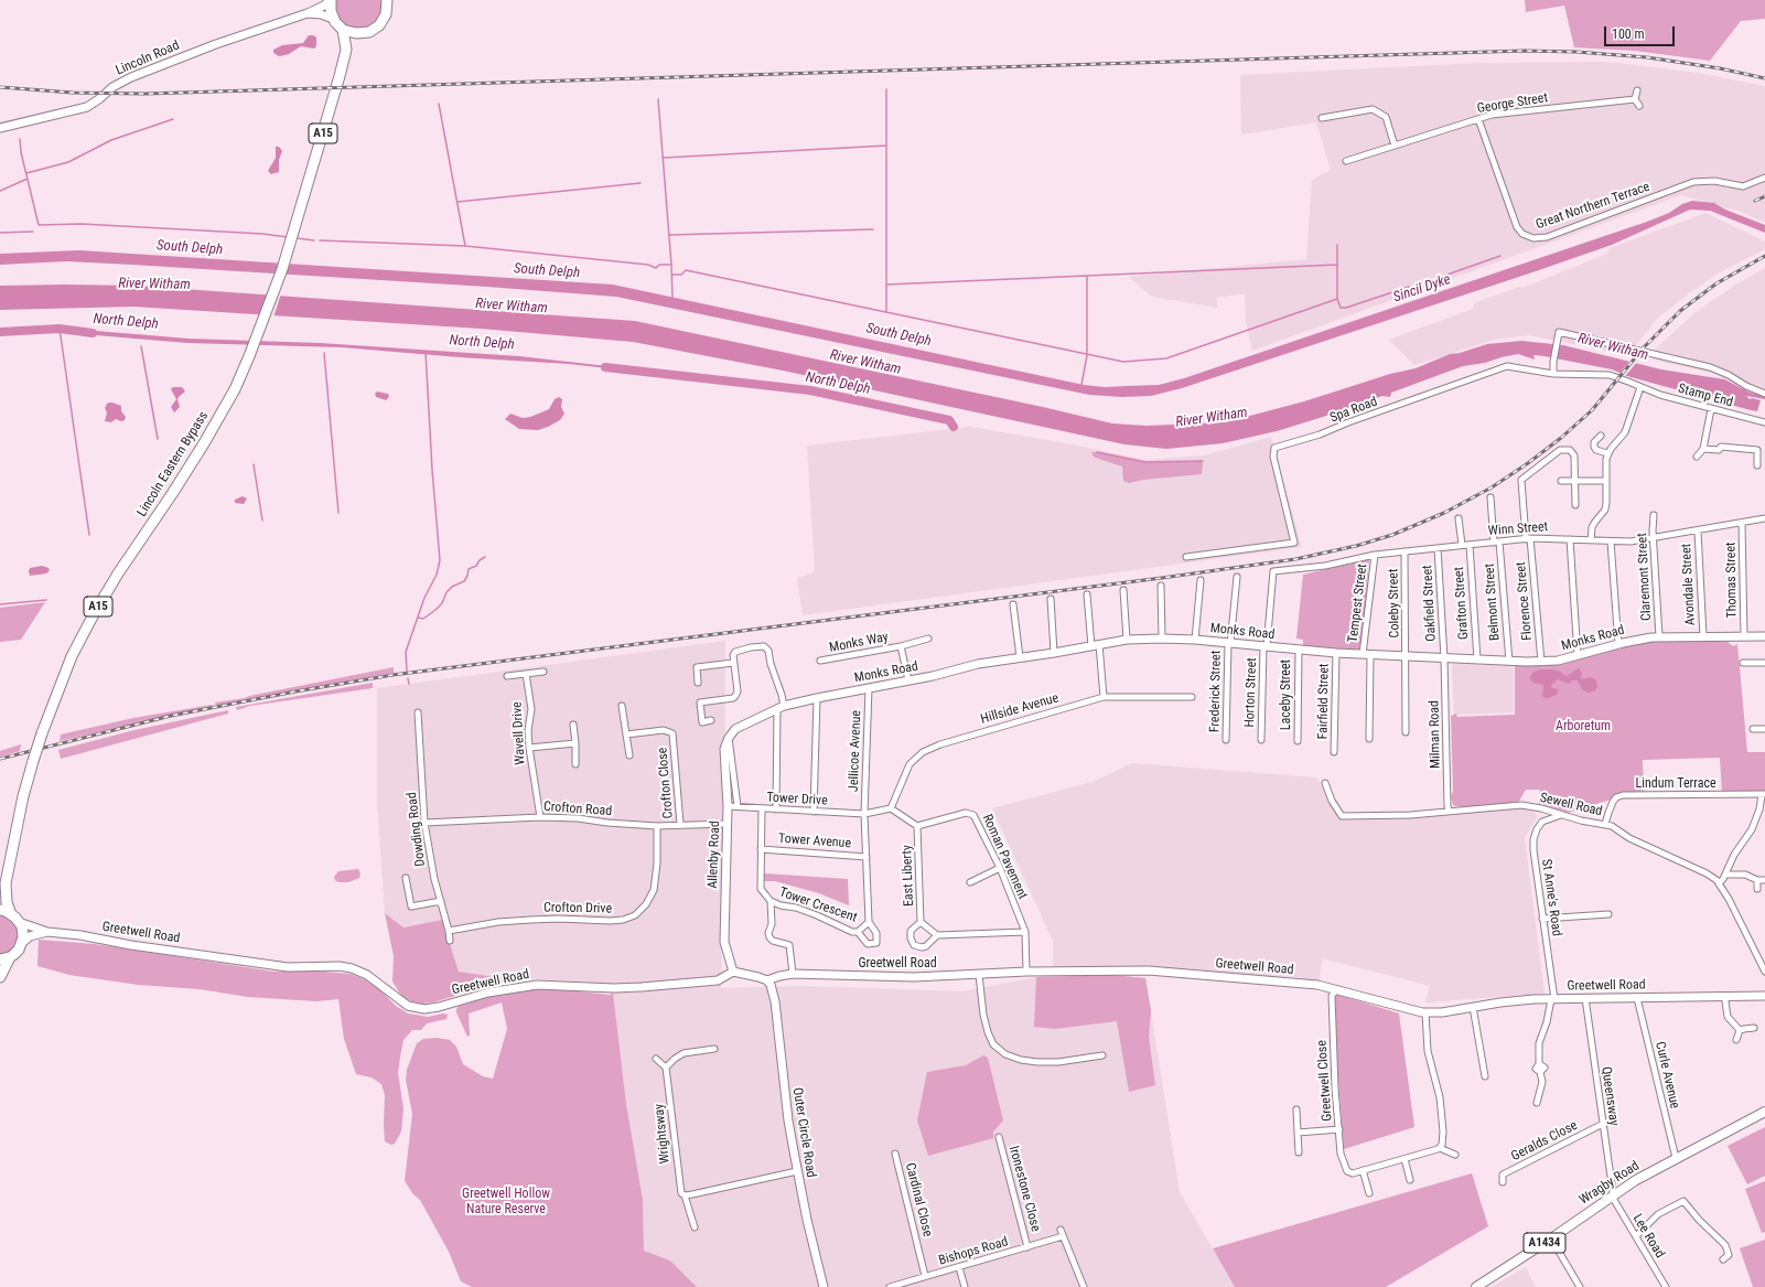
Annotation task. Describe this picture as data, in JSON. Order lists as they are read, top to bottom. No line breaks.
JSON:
{"streets":{"highway":["A15","Lincoln Eastern Bypass"],"main road":["Lincoln Road","Monks Road","Allenby Road","Greetwell Road","Outer Circle Road","Wragby Road","A1434"],"street":["George Street","Great Northern Terrace","Stamp End","Spa Road","Winn Street","Claremont Street","Thomas Street","Avondale Street","Florence Street","Belmont Street","Tempest Street","Coleby Street","Oakfield Street","Grafton Street","Monks Way","Frederick Street","Horton Street","Laceby Street","Fairfield Street","Hillside Avenue","Wavell Drive","Milman Road","Jellicoe Avenue","Crofton Close","Lindum Terrace","Tower Drive","Sewell Road","Crofton Road","Dowding Road","Tower Avenue","Roman Pavement","East Liberty","St Anne's Road","Tower Crescent","Crofton Drive","Curle Avenue","Greetwell Close","Queensway","Wrightsway","Geralds Close","Ironestone Close","Cardinal Close","Lee Road","Bishops Road"]},"crossings":[["George Street","Great Northern Terrace"],["A15","Lincoln Eastern Bypass"],["Stamp End","Spa Road"],["Winn Street","Claremont Street"],["Winn Street","Thomas Street"],["Winn Street","Avondale Street"],["Winn Street","Florence Street"],["Winn Street","Belmont Street"],["Winn Street","Tempest Street"],["Winn Street","Coleby Street"],["Winn Street","Oakfield Street"],["Winn Street","Grafton Street"],["Winn Street","Horton Street"],["Claremont Street","Monks Road"],["Thomas Street","Monks Road"],["Avondale Street","Monks Road"],["Florence Street","Monks Road"],["Belmont Street","Monks Road"],["Tempest Street","Monks Road"],["Coleby Street","Monks Road"],["Oakfield Street","Monks Road"],["Oakfield Street","Milman Road"],["Grafton Street","Monks Road"],["Monks Road","Monks Way"],["Monks Road","Frederick Street"],["Monks Road","Horton Street"],["Monks Road","Laceby Street"],["Monks Road","Fairfield Street"],["Monks Road","Milman Road"],["Monks Road","Jellicoe Avenue"],["Monks Road","Allenby Road"],["Wavell Drive","Crofton Road"],["Milman Road","Sewell Road"],["Jellicoe Avenue","Tower Drive"],["Jellicoe Avenue","Tower Crescent"],["Crofton Close","Crofton Road"],["Lindum Terrace","Sewell Road"],["Tower Drive","Allenby Road"],["Tower Drive","Tower Crescent"],["Sewell Road","St Anne's Road"],["Crofton Road","Dowding Road"],["Crofton Road","Allenby Road"],["Crofton Road","Crofton Drive"],["Dowding Road","Crofton Drive"],["Tower Avenue","Tower Crescent"],["Allenby Road","Greetwell Road"],["Roman Pavement","East Liberty"],["Roman Pavement","Greetwell Road"],["St Anne's Road","Greetwell Road"],["Greetwell Road","Curle Avenue"],["Greetwell Road","Greetwell Close"],["Greetwell Road","Queensway"],["Greetwell Road","Outer Circle Road"],["Curle Avenue","Wragby Road"],["Queensway","Geralds Close"],["Queensway","Wragby Road"],["Queensway","Lee Road"],["Wragby Road","Lee Road"],["Ironestone Close","Bishops Road"],["Cardinal Close","Bishops Road"]],"water":["South Delph","River Witham","Sincil Dyke","North Delph"],"parks":["Arboretum","Greetwell Hollow Nature Reserve"],"scale_bar":"100 m"}
